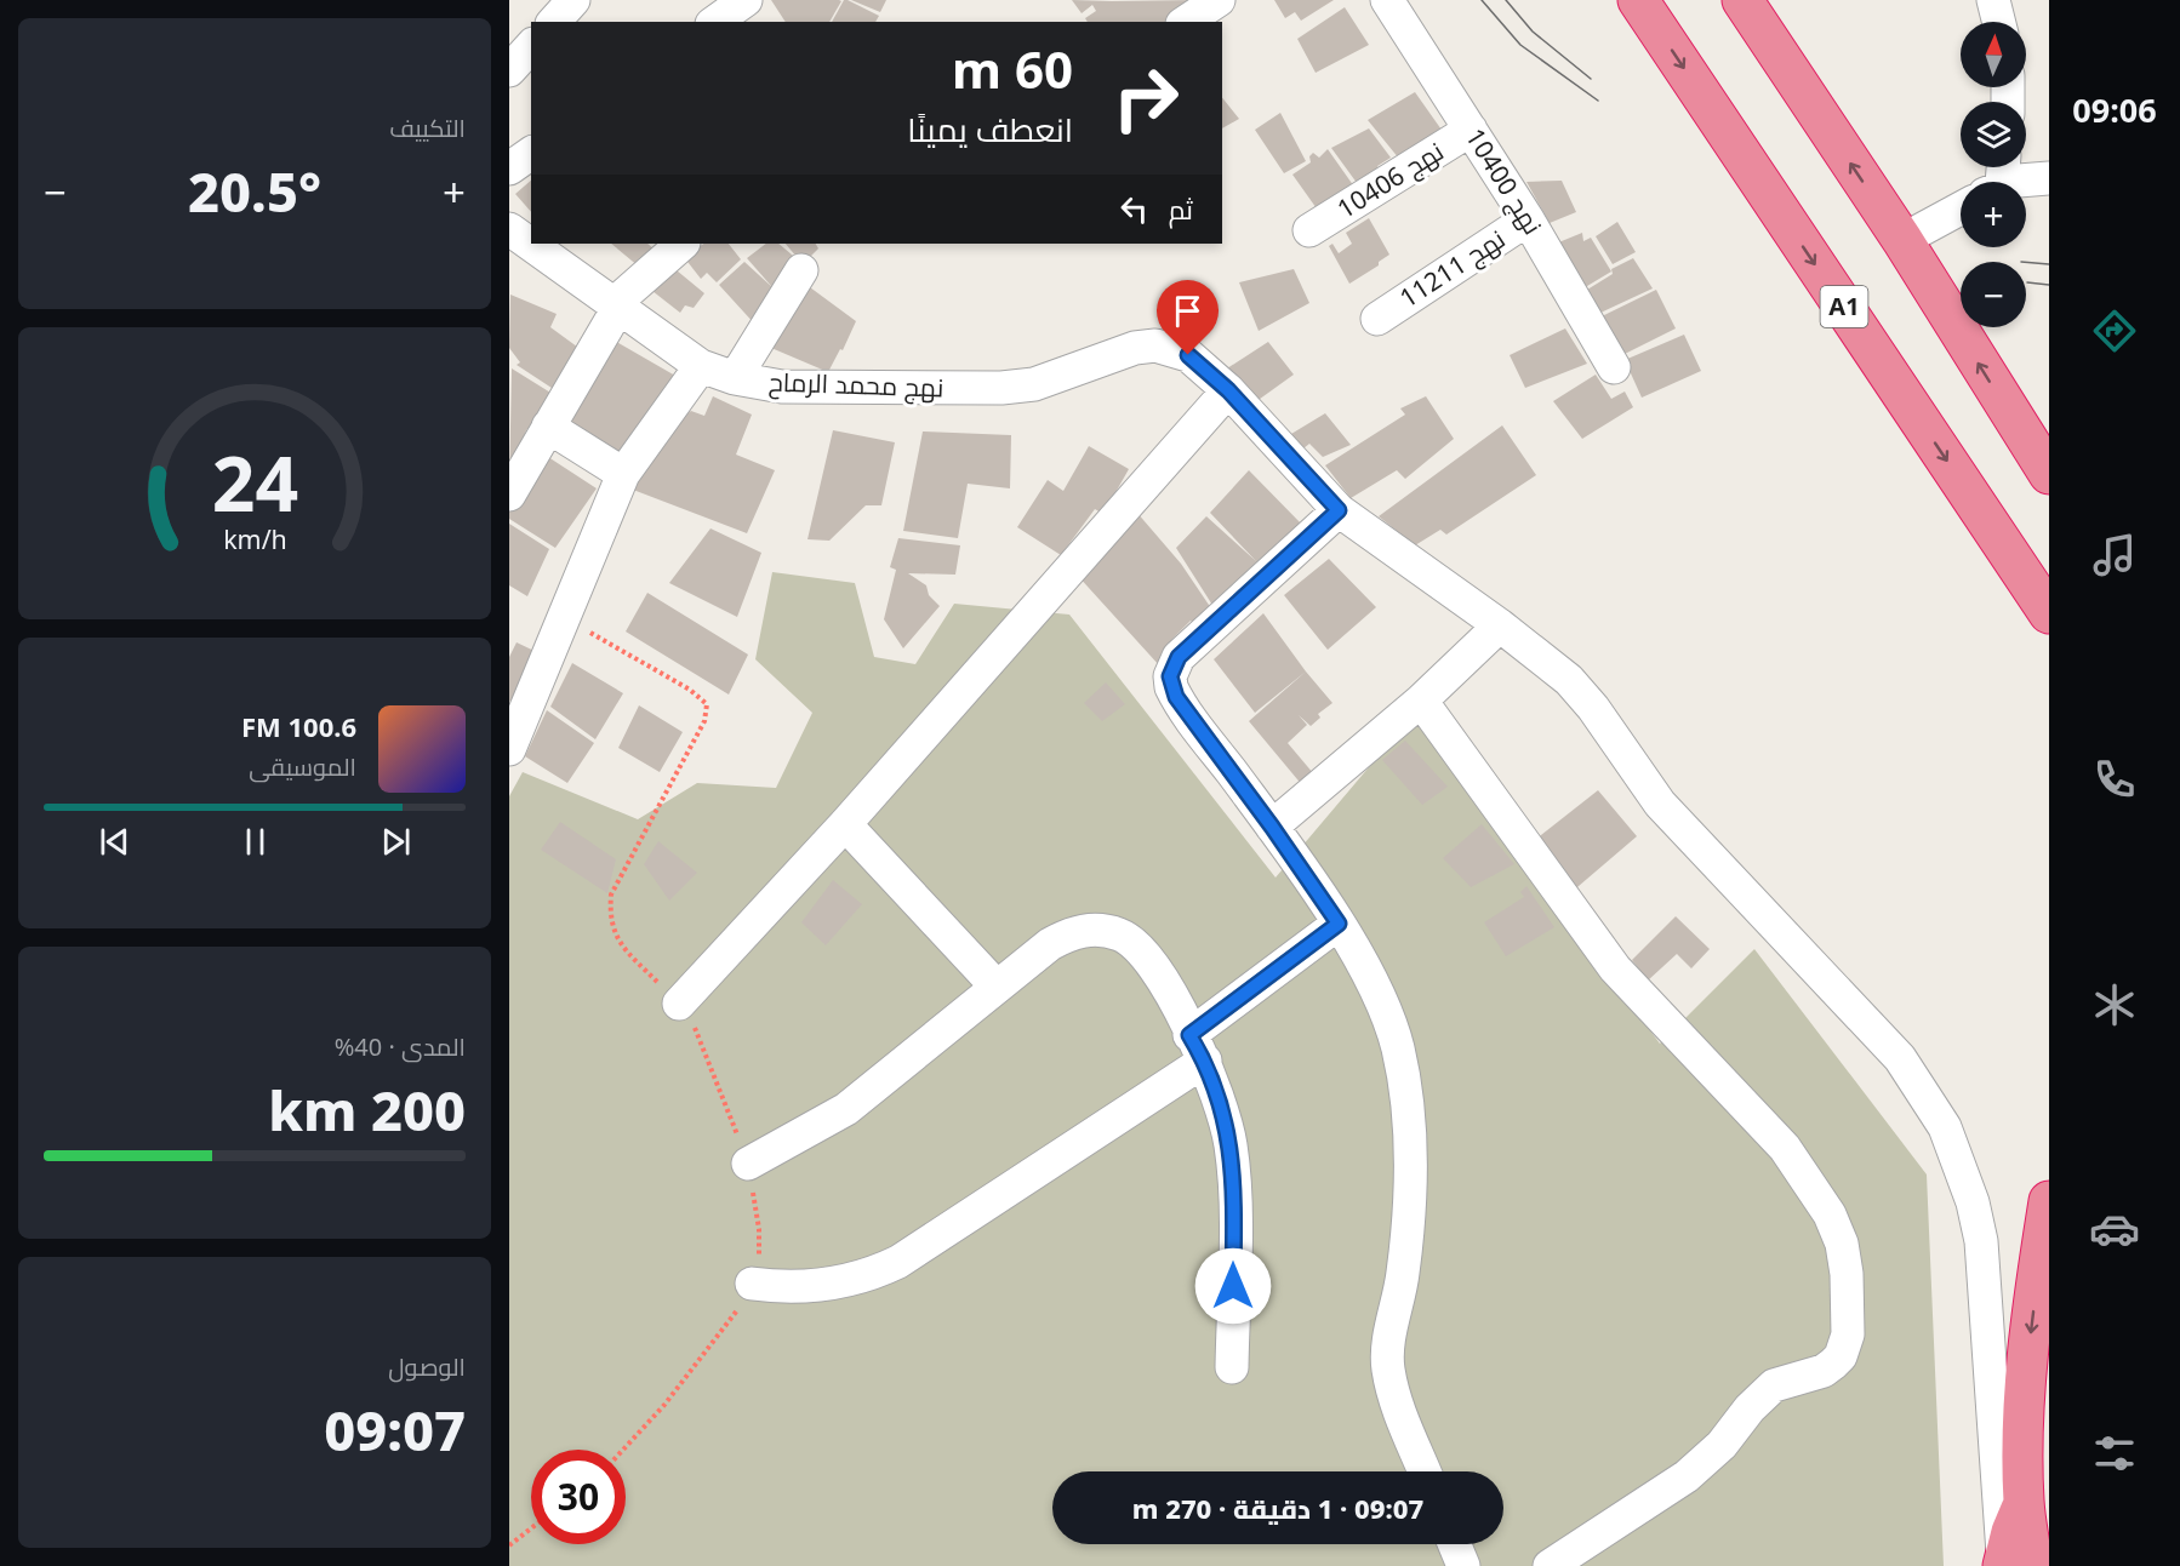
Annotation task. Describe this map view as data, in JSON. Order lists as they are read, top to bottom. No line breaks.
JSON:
{"streets":{"highway":["A1"],"street":["نهج 10406","نهج 10400","نهج 11211","نهج محمد الرماح"]},"crossings":[["نهج 10406","نهج 10400"],["نهج 10400","نهج 11211"]],"north":"top","page":{"tabs":"09:06","tile":["التكييف",["المدى · 40%","200 km"],["الوصول","09:07"]],"map_buttons":["+","−"],"turn":["60 m","انعطف يمينًا"],"heat":["−","20.5°","+"],"then":"ثم","song":["100.6 FM","الموسيقى"],"limit":"30","trip":"09:07 · 1 دقيقة · 270 m","gauge":["24","km/h"]}}
